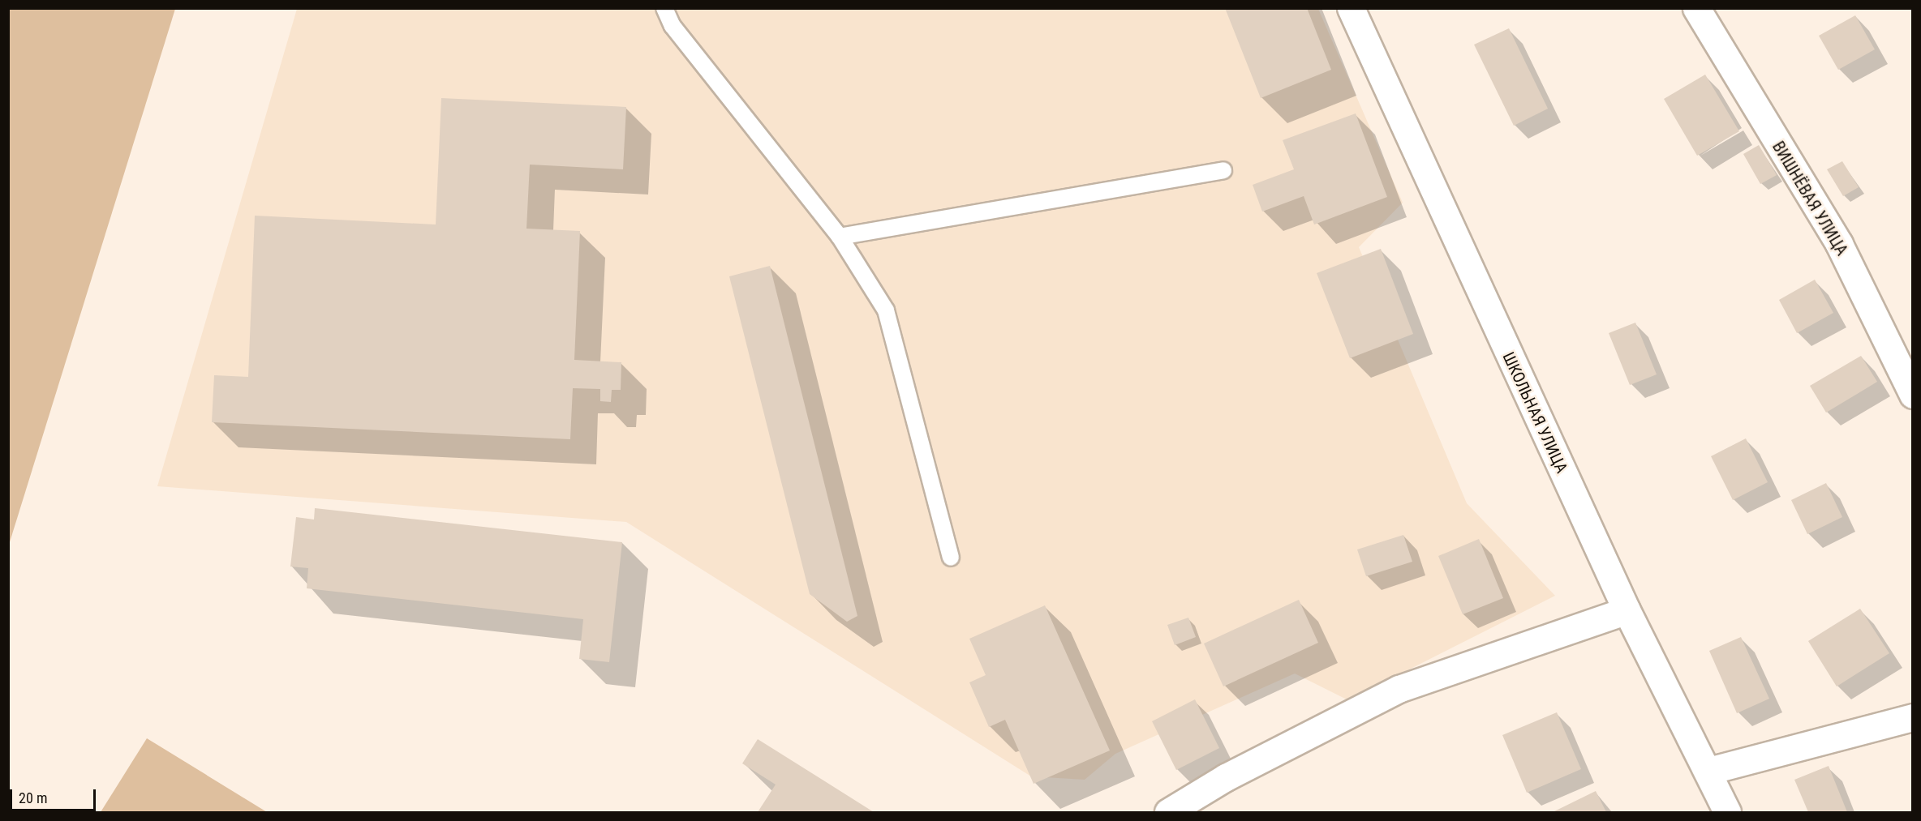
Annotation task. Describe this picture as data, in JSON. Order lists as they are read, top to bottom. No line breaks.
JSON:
{"streets":{"street":["ВИШНЁВАЯ УЛИЦА","ШКОЛЬНАЯ УЛИЦА"]},"scale_bar":"20 m"}
